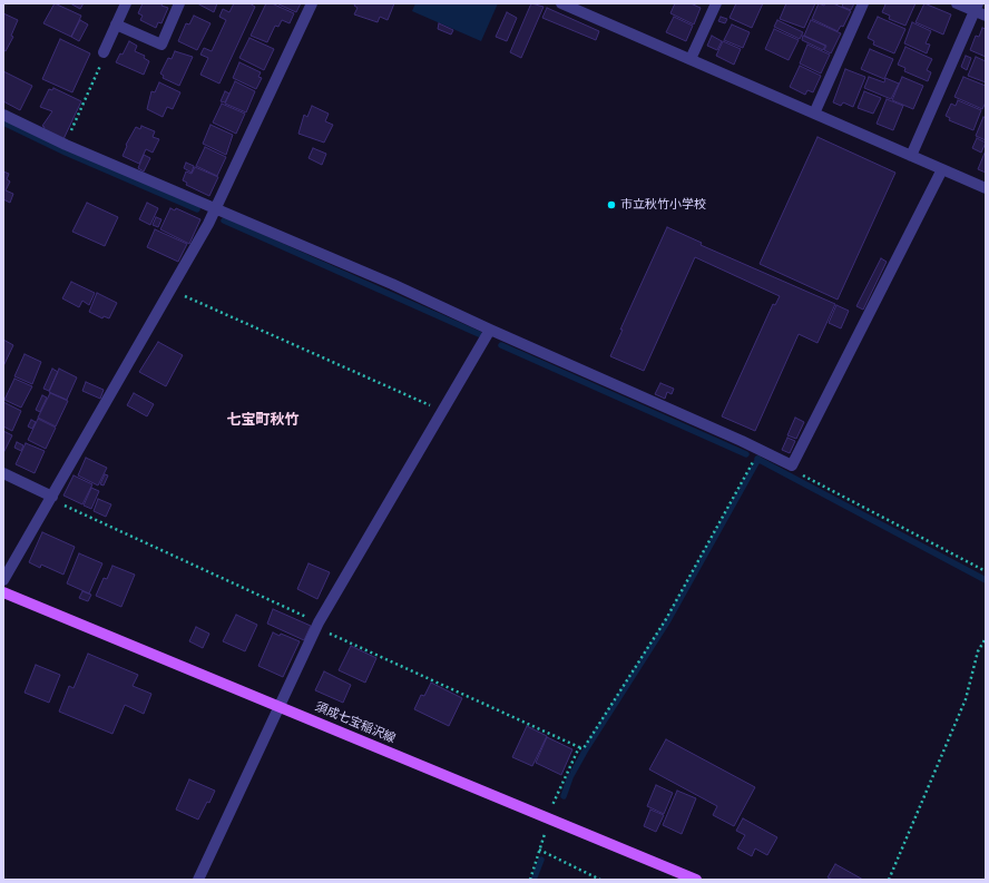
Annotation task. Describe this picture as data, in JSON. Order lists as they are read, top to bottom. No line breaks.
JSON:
{"streets":{"main road":["須成七宝稲沢線"]},"districts":["七宝町秋竹"],"places":["市立秋竹小学校"]}
